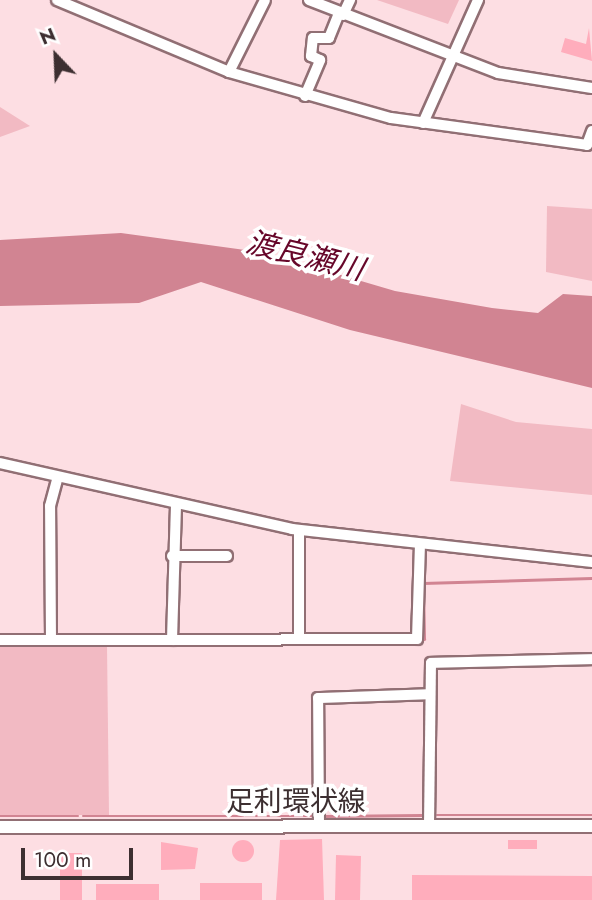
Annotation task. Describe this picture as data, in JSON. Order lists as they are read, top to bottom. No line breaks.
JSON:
{"streets":{"main road":["足利環状線"]},"water":["渡良瀬川"],"scale_bar":"100 m","north":"top left"}
